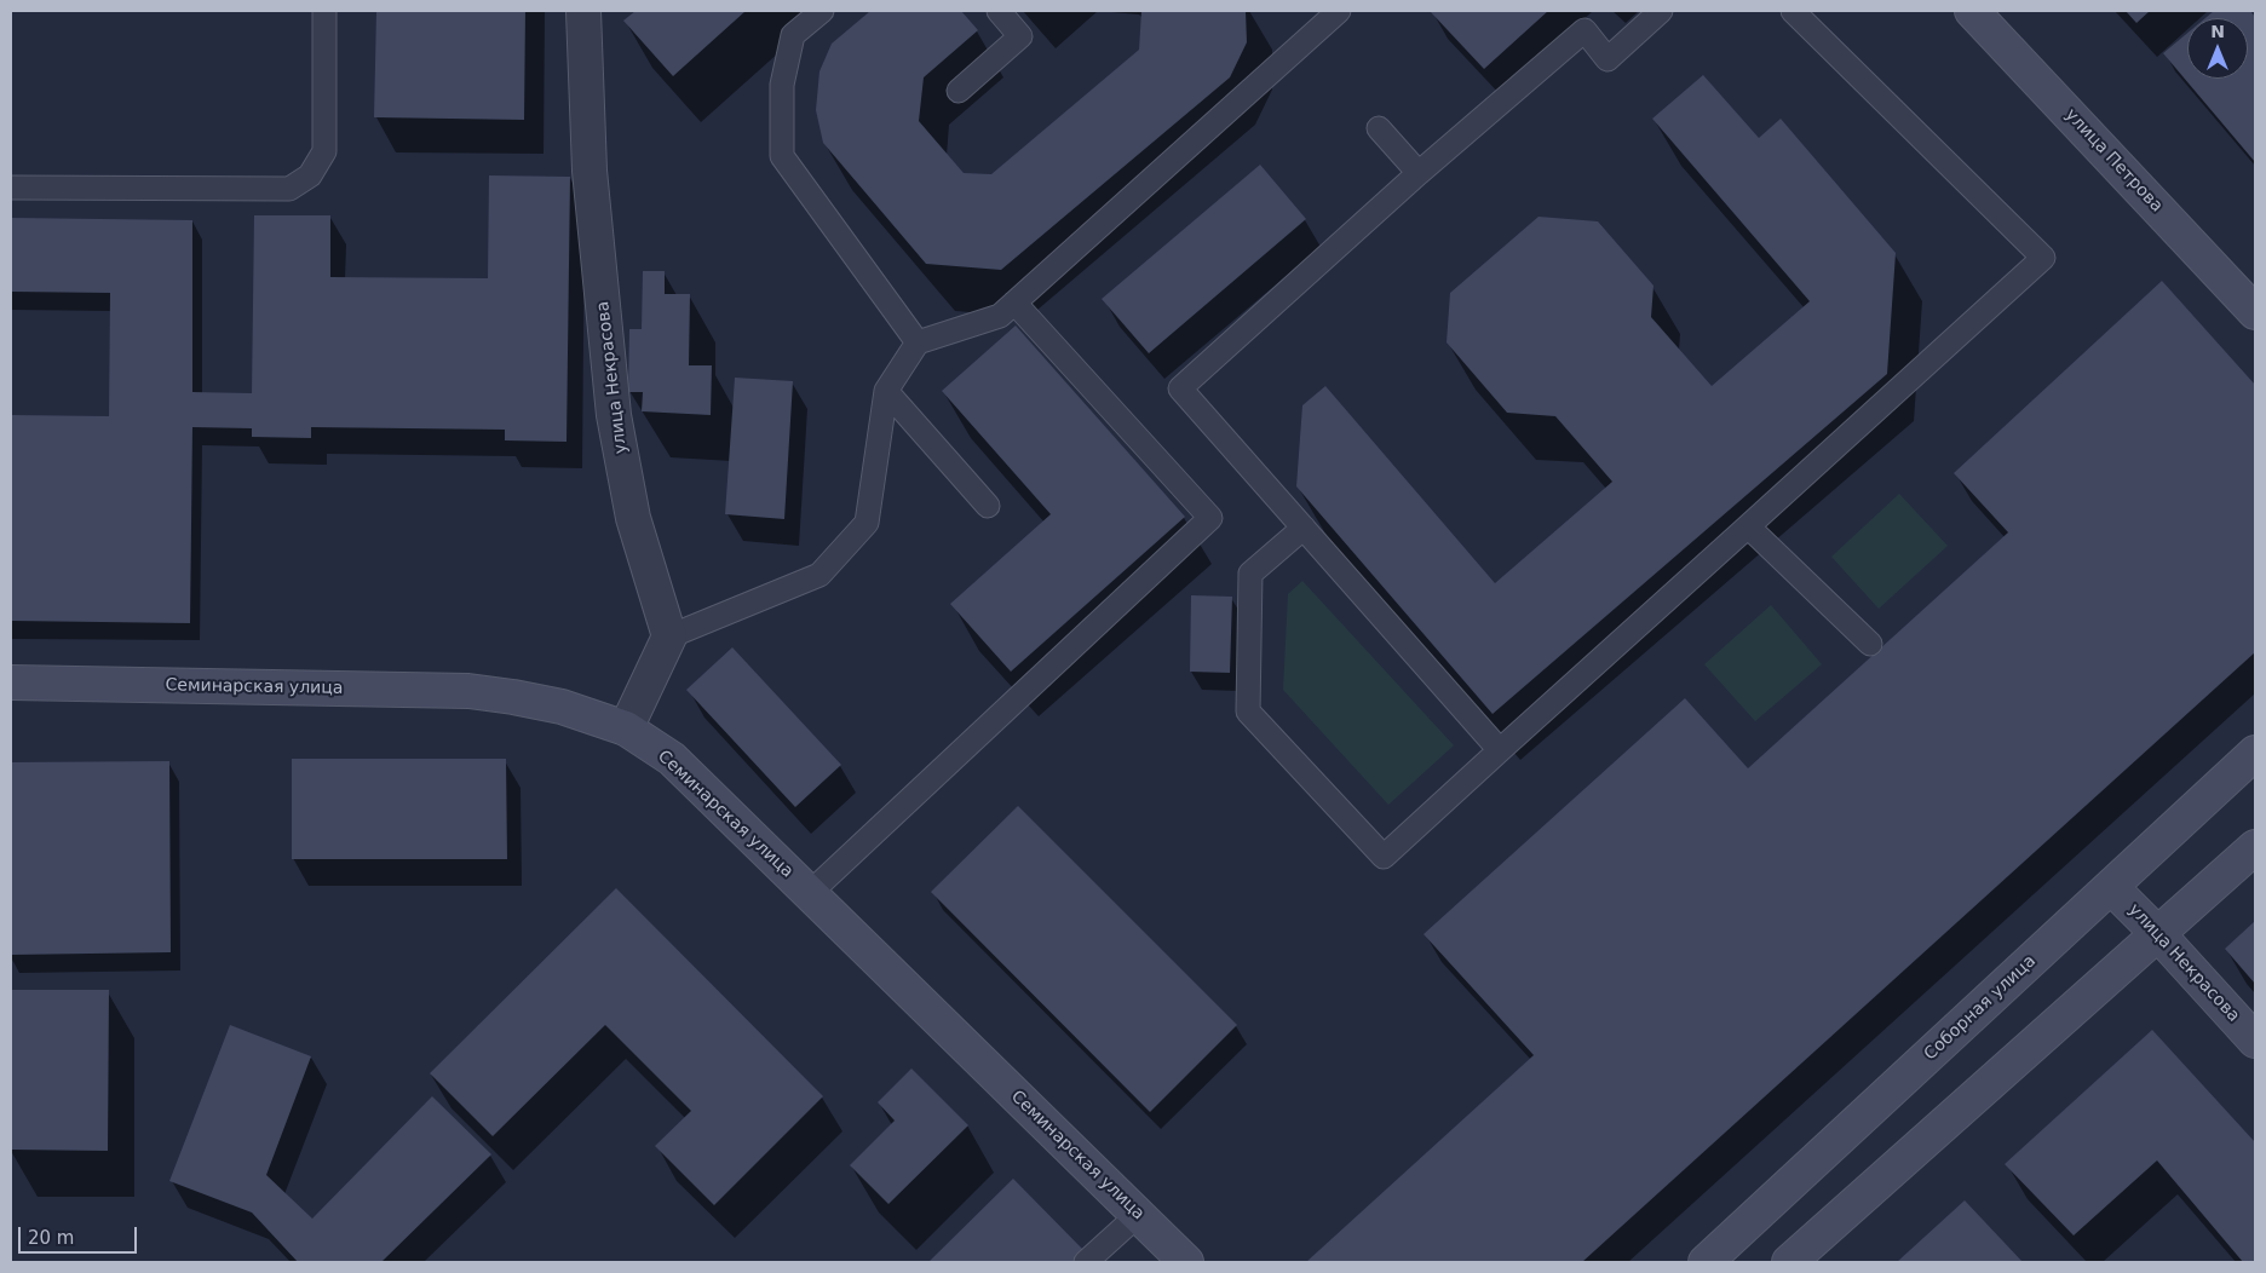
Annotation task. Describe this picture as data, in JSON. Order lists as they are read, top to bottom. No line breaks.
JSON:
{"streets":{"main road":["улица Петрова","улица Некрасова","Семинарская улица","Соборная улица"]},"crossings":[["улица Некрасова","Соборная улица"]],"scale_bar":"20 m","north":"top"}
